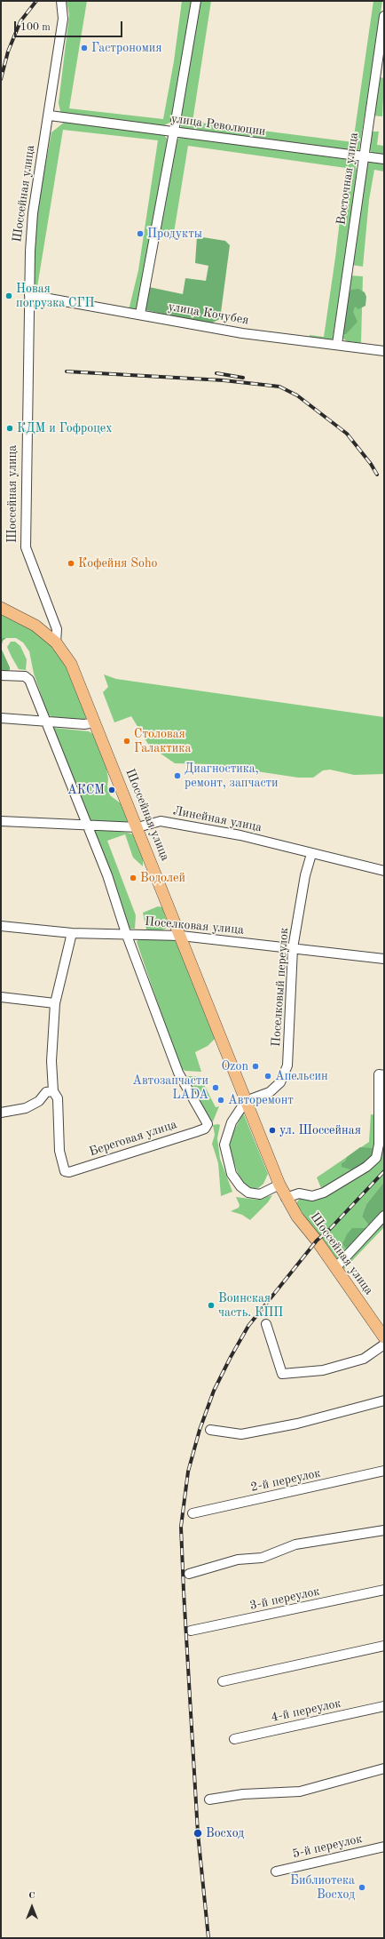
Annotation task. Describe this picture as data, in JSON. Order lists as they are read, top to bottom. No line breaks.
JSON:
{"streets":{"main road":["Шоссейная улица"],"street":["улица Революции","Восточная улица","улица Кочубея","Линейная улица","Поселковая улица","Поселковый переулок","Береговая улица","2-й переулок","3-й переулок","4-й переулок","5-й переулок"]},"crossings":[["улица Революции","Восточная улица"],["улица Революции","Шоссейная улица"],["Восточная улица","улица Кочубея"],["Шоссейная улица","улица Кочубея"],["Шоссейная улица","Линейная улица"],["Шоссейная улица","Поселковая улица"],["Шоссейная улица","Поселковый переулок"],["Линейная улица","Поселковый переулок"],["Поселковая улица","Поселковый переулок"],["Поселковая улица","Береговая улица"]],"places":["Гастрономия","Продукты","Новая погрузка СГП","КДМ и Гофроцех","Кофейня Soho","Столовая Галактика","Диагностика, ремонт, запчасти","АКСМ","Водолей","Ozon","Апельсин","Автозапчасти LADA","Авторемонт","ул. Шоссейная","Воинская часть. КПП","Восход","Библиотека Восход"],"scale_bar":"100 m","north":"top"}
